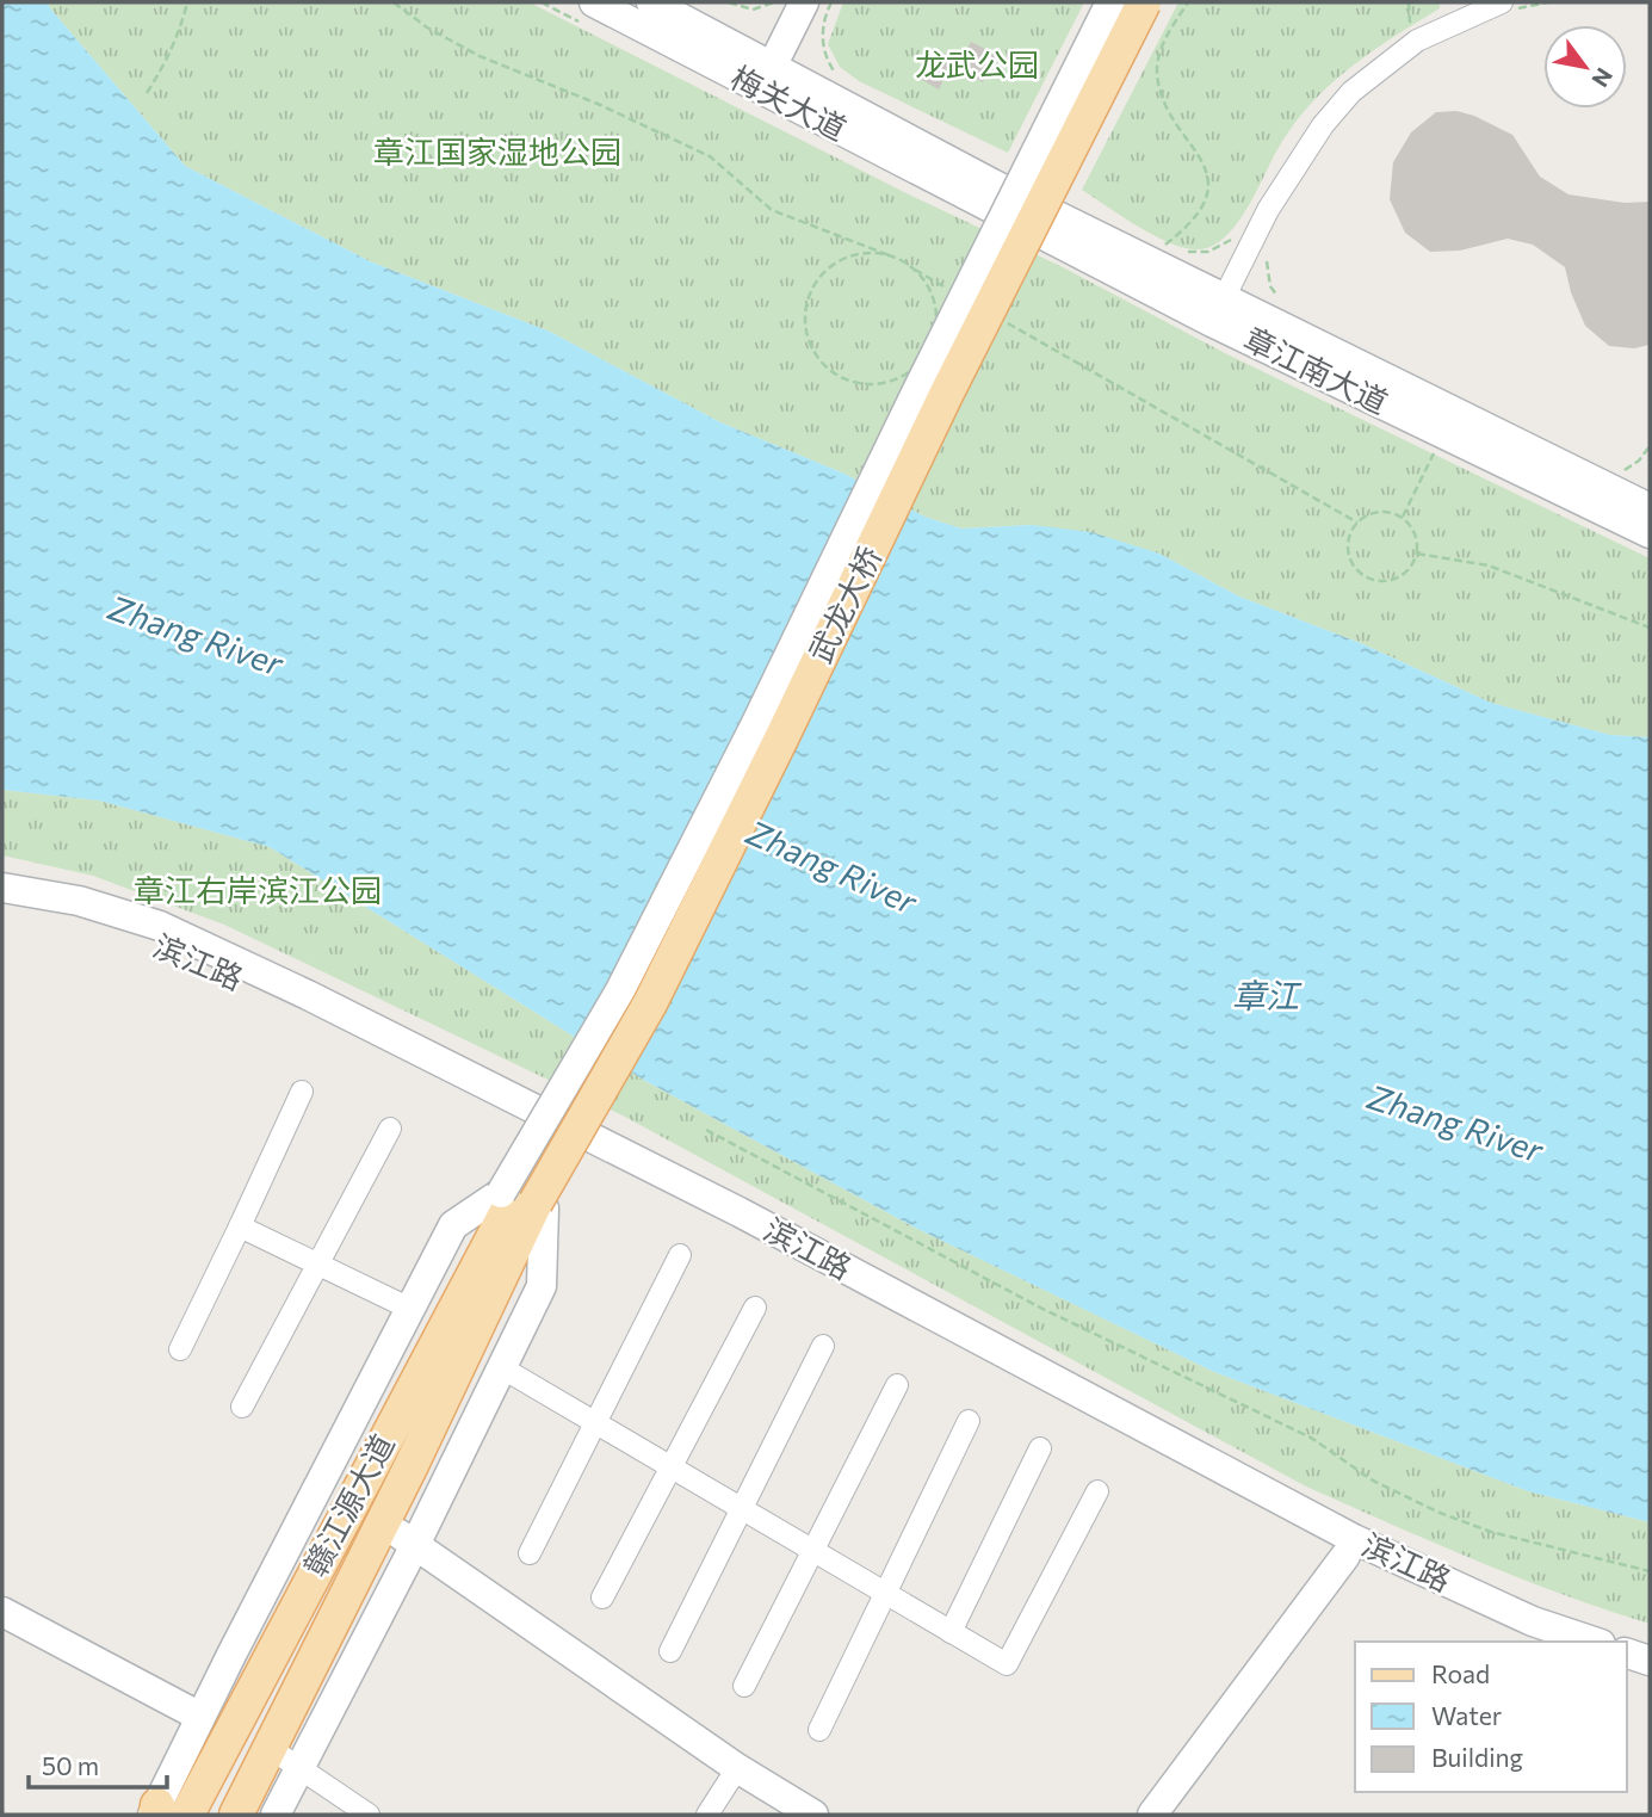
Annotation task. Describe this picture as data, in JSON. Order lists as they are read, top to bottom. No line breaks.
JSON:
{"streets":{"main road":["武龙大桥","赣江源大道"],"street":["梅关大道","章江南大道","滨江路"]},"crossings":[["梅关大道","章江南大道"],["武龙大桥","赣江源大道"]],"water":["Zhang River","章江"],"parks":["龙武公园","章江国家湿地公园","章江右岸滨江公园"],"legend":["Road","Water","Building"],"scale_bar":"50 m","north":"bottom right"}
